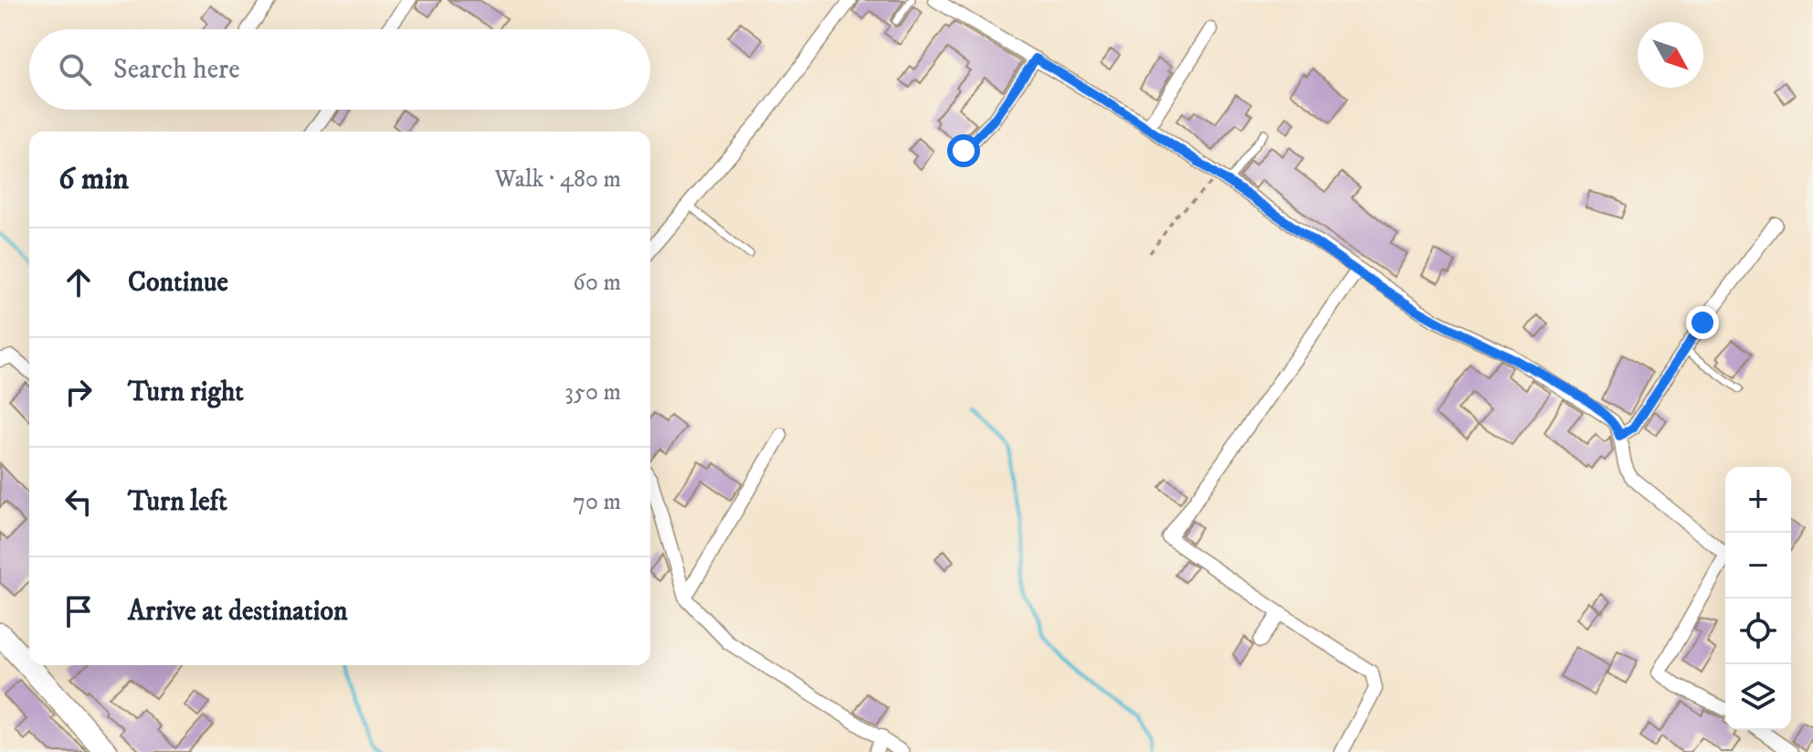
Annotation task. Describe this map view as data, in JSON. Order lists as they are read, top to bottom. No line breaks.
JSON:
{"north":"bottom right","page":{"search":"Search here","heading":["6 min","Walk · 480 m"],"list":[["Continue","60 m"],["Turn right","350 m"],["Turn left","70 m"],"Arrive at destination"],"map_buttons":["+","−"]}}
